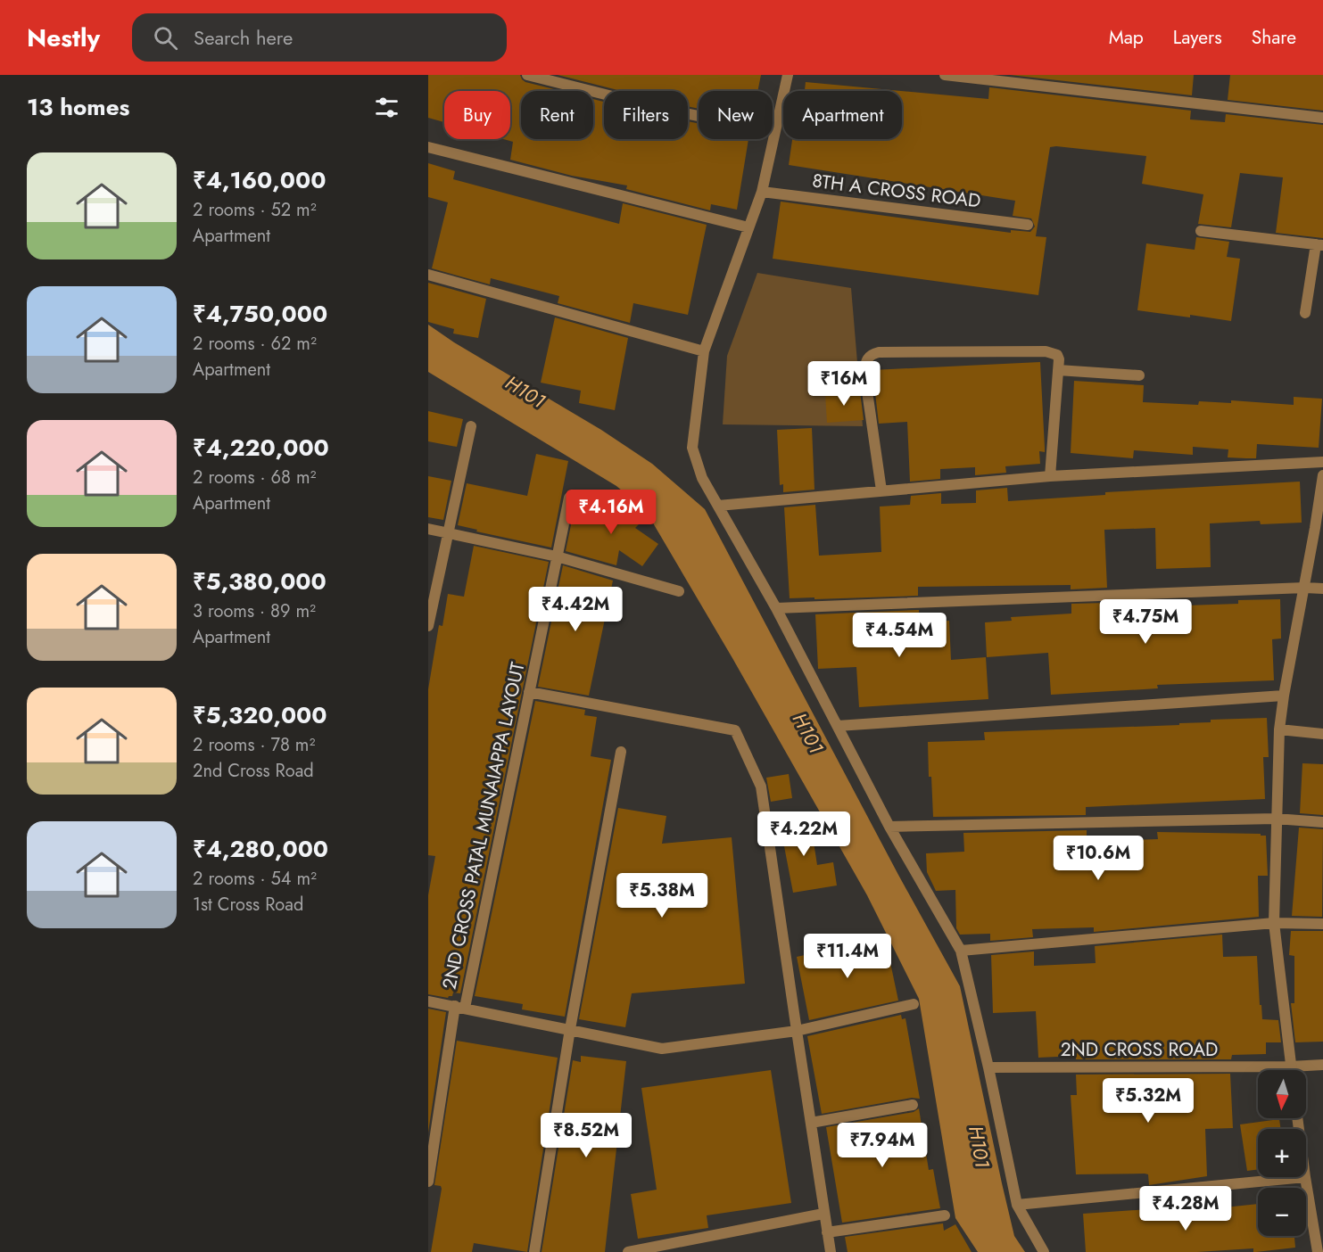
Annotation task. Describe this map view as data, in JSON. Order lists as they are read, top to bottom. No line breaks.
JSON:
{"streets":{"street":["8TH A CROSS ROAD","2ND CROSS PATAL MUNAIAPPA LAYOUT","2ND CROSS ROAD"]},"water":["H101"],"north":"bottom","page":{"header":"Nestly","search":"Search here","nav":["Map","Layers","Share"],"heading":"13 homes","chip":["Buy","Rent","Filters","New","Apartment"],"list":[{"name":"₹4,160,000","note":"2 rooms · 52 m² · Apartment"},{"name":"₹4,750,000","note":"2 rooms · 62 m² · Apartment"},{"name":"₹4,220,000","note":"2 rooms · 68 m² · Apartment"},{"name":"₹5,380,000","note":"3 rooms · 89 m² · Apartment"},{"name":"₹5,320,000","note":"2 rooms · 78 m² · 2nd Cross Road"},{"name":"₹4,280,000","note":"2 rooms · 54 m² · 1st Cross Road"}],"price":["₹16M","₹4.16M","₹4.42M","₹4.75M","₹4.54M","₹4.22M","₹10.6M","₹5.38M","₹11.4M","₹5.32M","₹8.52M","₹7.94M","₹4.28M"],"map_buttons":["+","−"]}}
